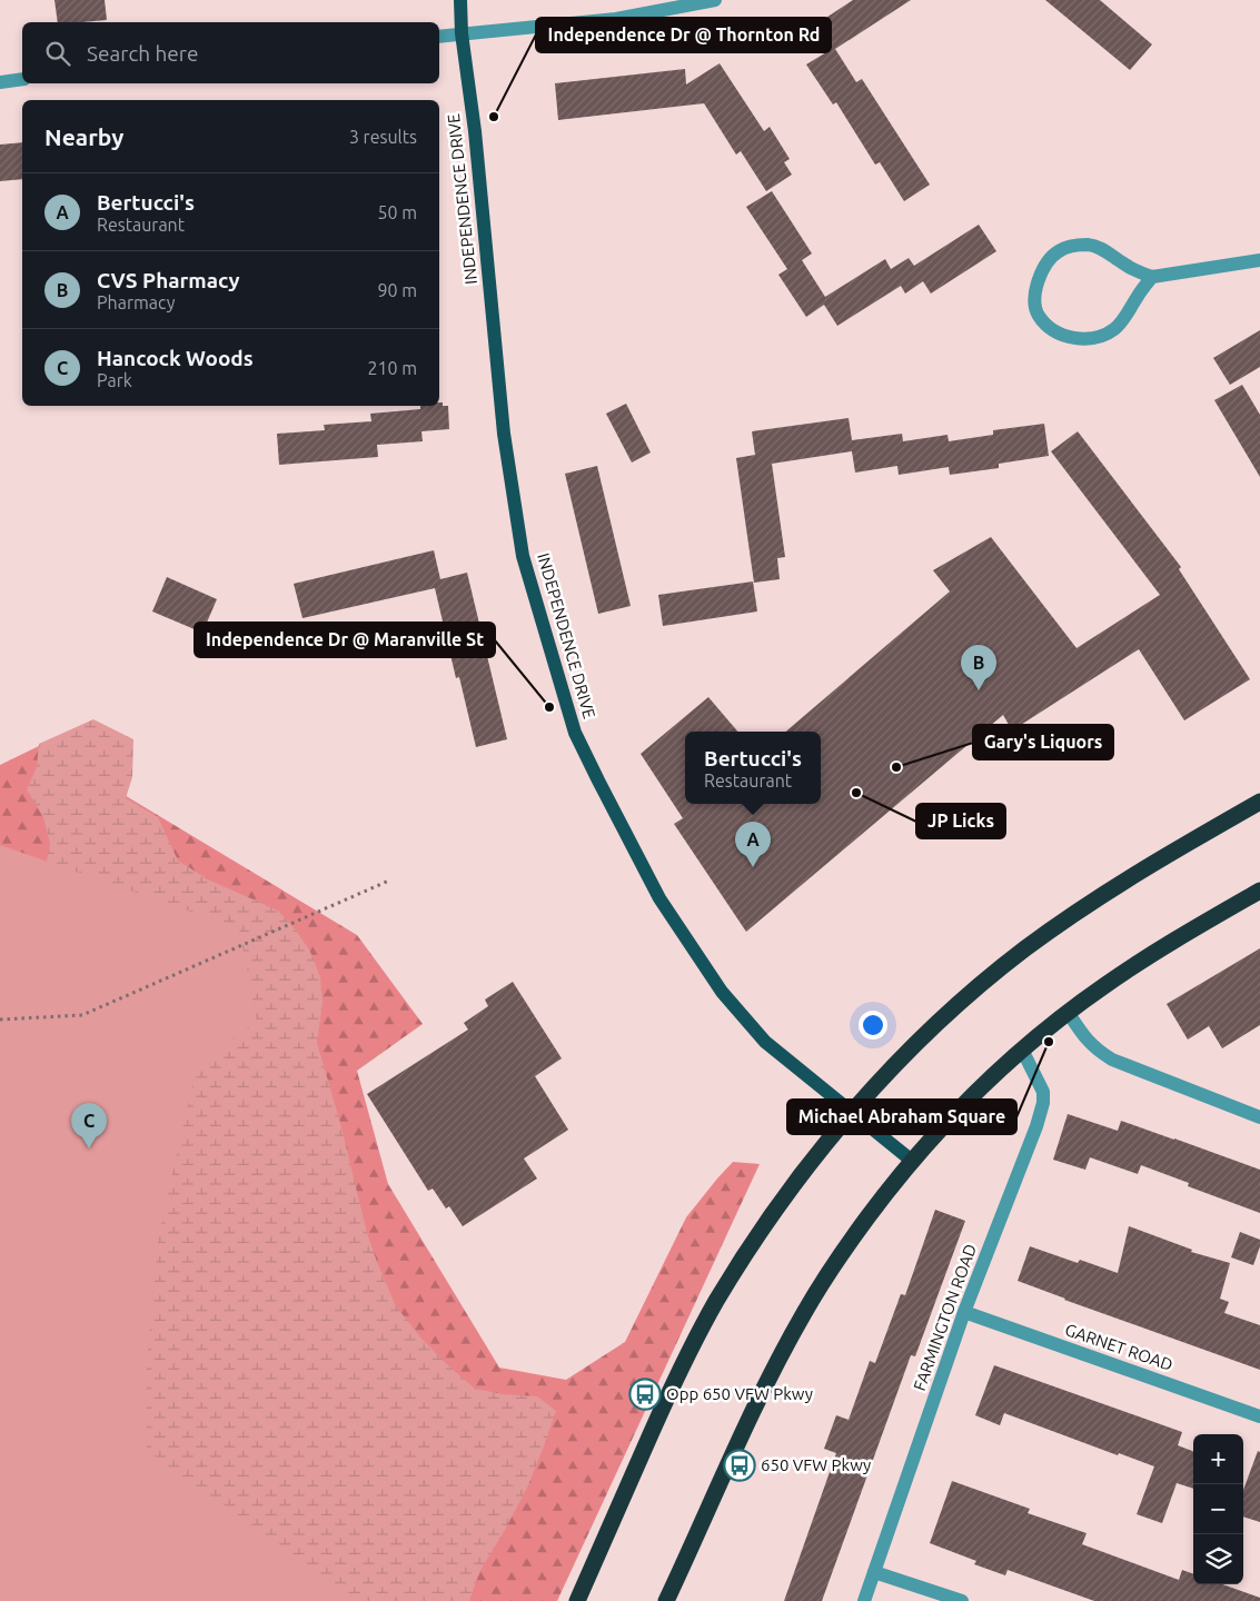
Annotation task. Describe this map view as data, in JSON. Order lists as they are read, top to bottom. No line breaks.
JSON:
{"streets":{"main road":["INDEPENDENCE DRIVE"],"street":["FARMINGTON ROAD","GARNET ROAD"]},"crossings":[["FARMINGTON ROAD","GARNET ROAD"]],"places":{"other":["Independence Dr @ Thornton Rd","Independence Dr @ Maranville St","Gary's Liquors","JP Licks","Michael Abraham Square"],"bus stop":["Opp 650 VFW Pkwy","650 VFW Pkwy"]},"page":{"search":"Search here","heading":["Nearby","3 results"],"list":[{"mark":"A","name":"Bertucci's","note":"Restaurant","value":"50 m"},{"mark":"B","name":"CVS Pharmacy","note":"Pharmacy","value":"90 m"},{"mark":"C","name":"Hancock Woods","note":"Park","value":"210 m"}],"pins":["B","A","C"],"popup":["Bertucci's","Restaurant"],"map_buttons":["+","−"]}}
